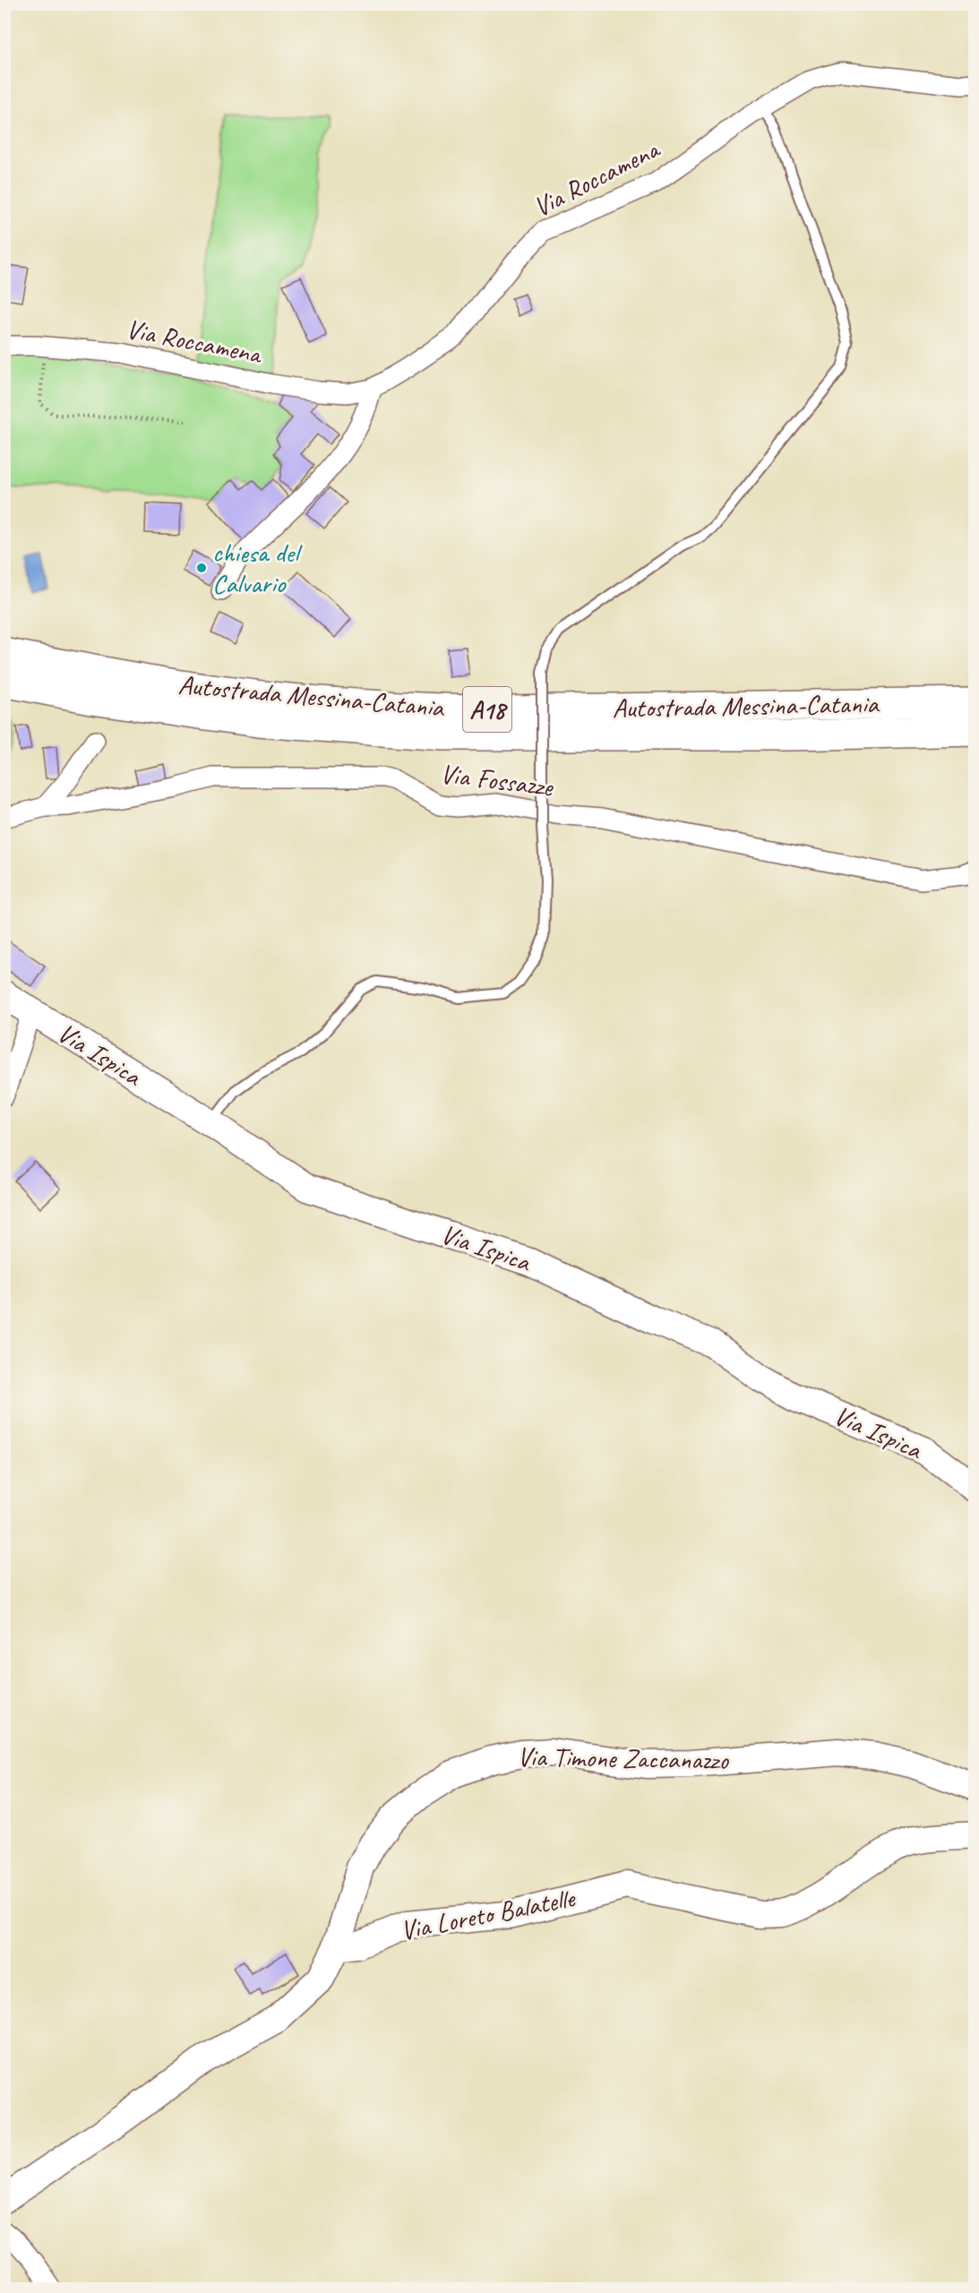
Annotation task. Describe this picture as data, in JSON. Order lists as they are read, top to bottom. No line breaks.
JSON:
{"streets":{"highway":["Autostrada Messina-Catania","A18"],"street":["Via Roccamena","Via Fossazze","Via Ispica","Via Timone Zaccanazzo","Via Loreto Balatelle"]},"crossings":[["Via Timone Zaccanazzo","Via Loreto Balatelle"]],"places":["chiesa del Calvario"]}
